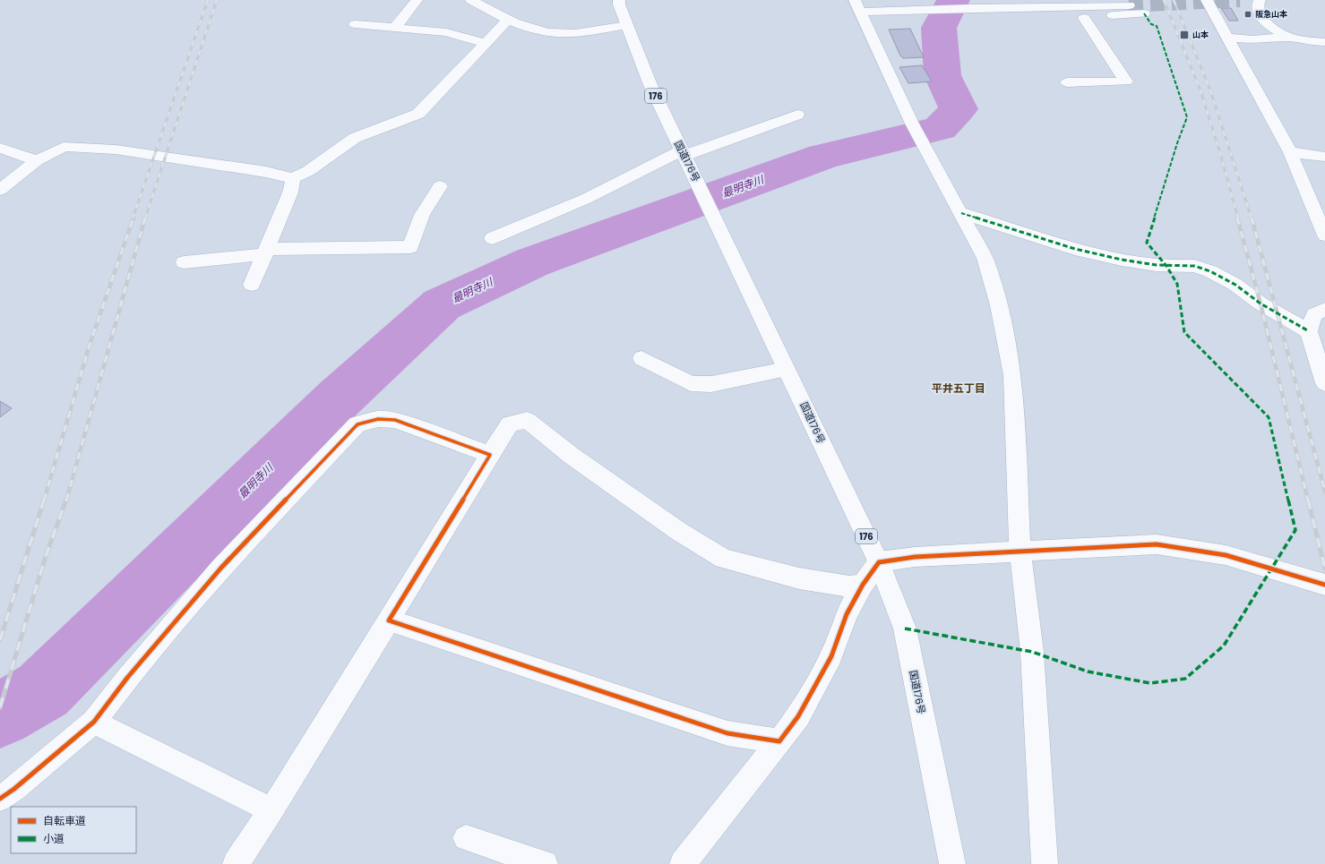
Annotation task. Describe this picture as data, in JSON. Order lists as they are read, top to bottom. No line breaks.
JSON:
{"streets":{"main road":["176","国道176号"]},"districts":["平井五丁目"],"water":["最明寺川"],"places":{"transit":["阪急山本","山本"]},"legend":["自転車道","小道"]}
